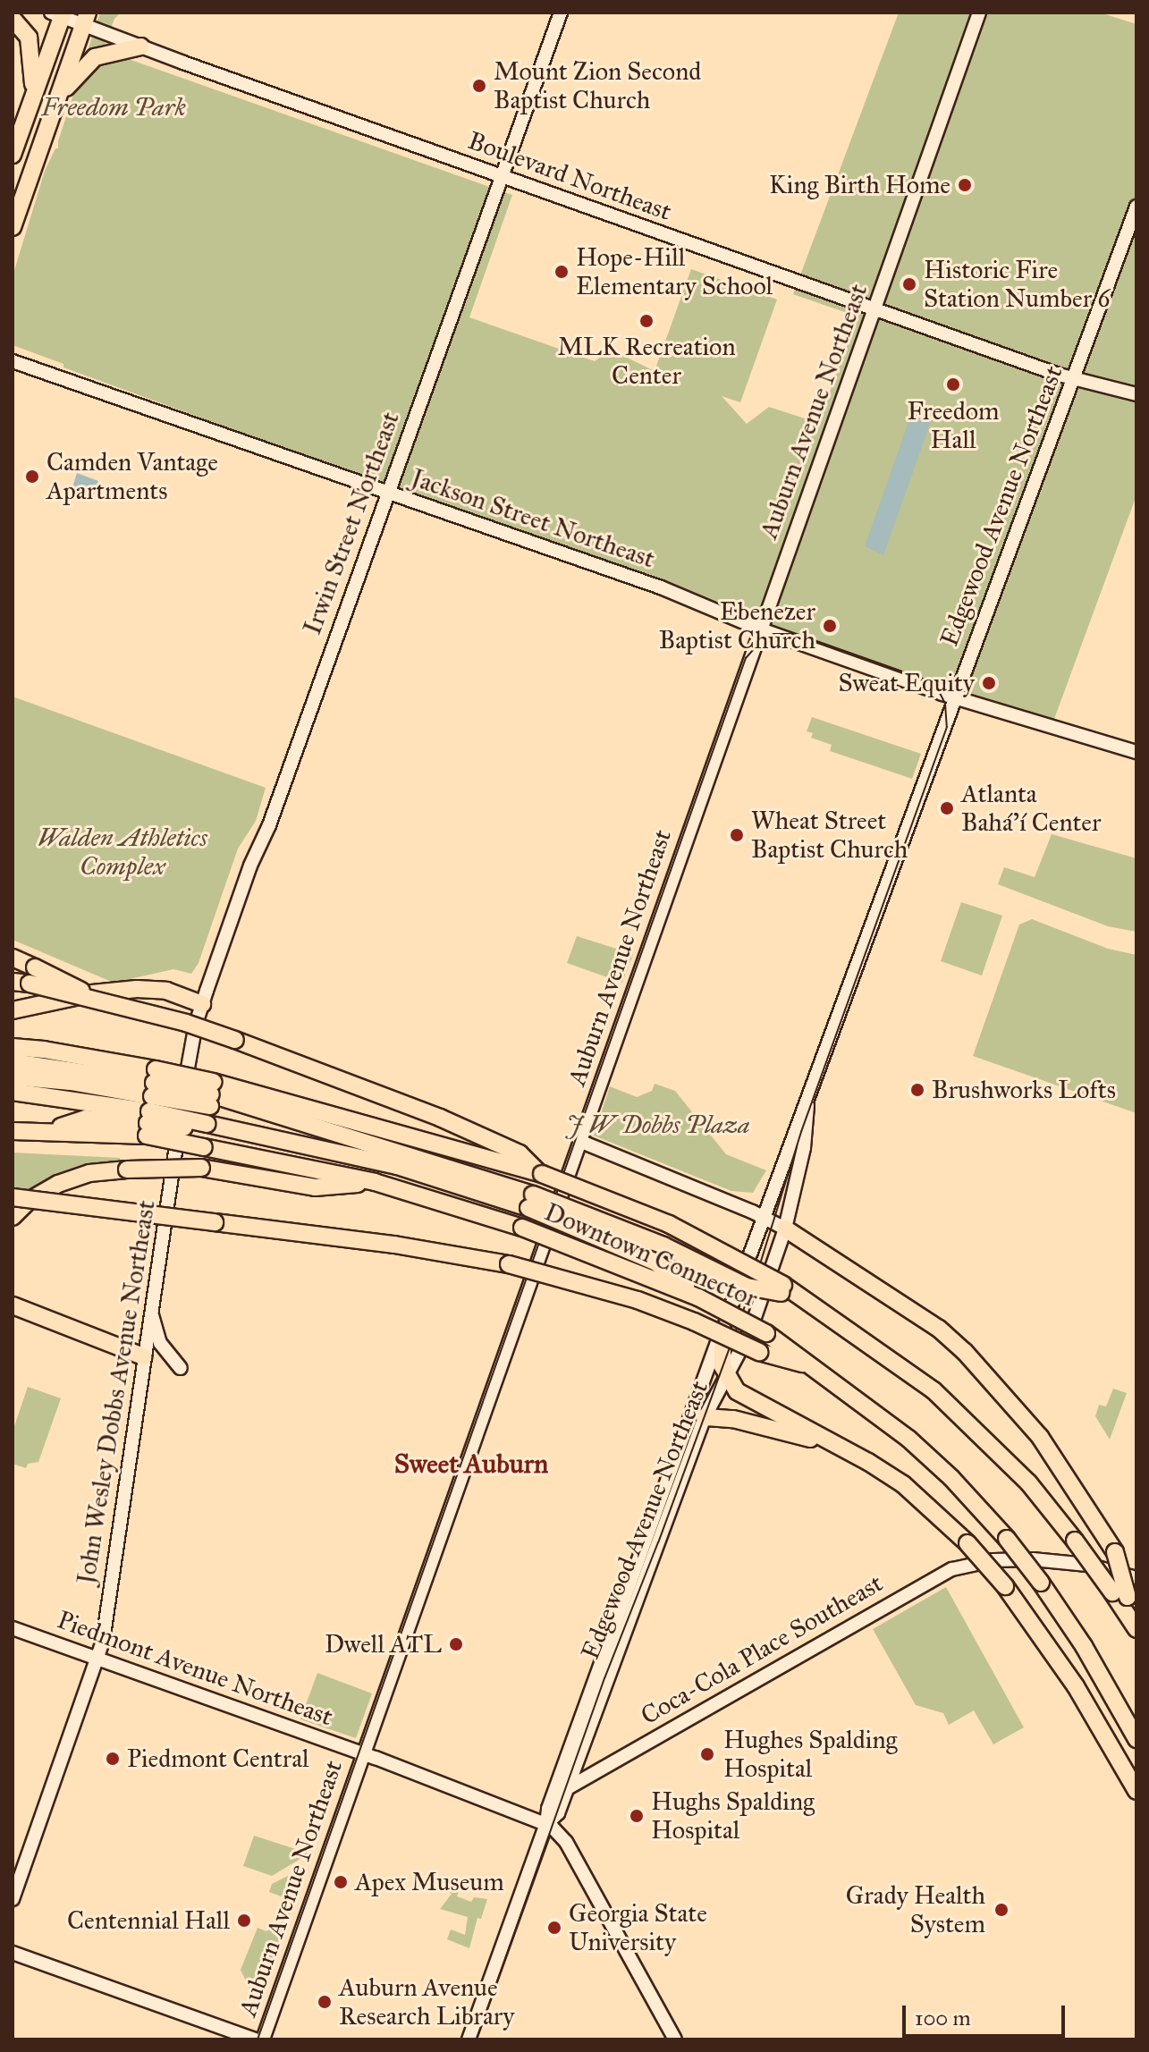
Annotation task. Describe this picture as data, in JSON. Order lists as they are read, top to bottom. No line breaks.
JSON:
{"streets":{"highway":["Downtown Connector"],"street":["Boulevard Northeast","Auburn Avenue Northeast","Edgewood Avenue Northeast","Jackson Street Northeast","Irwin Street Northeast","John Wesley Dobbs Avenue Northeast","Coca-Cola Place Southeast","Piedmont Avenue Northeast"]},"crossings":[["Boulevard Northeast","Auburn Avenue Northeast"],["Boulevard Northeast","Edgewood Avenue Northeast"],["Boulevard Northeast","Irwin Street Northeast"],["Auburn Avenue Northeast","Jackson Street Northeast"],["Auburn Avenue Northeast","Piedmont Avenue Northeast"],["Edgewood Avenue Northeast","Jackson Street Northeast"],["Edgewood Avenue Northeast","Coca-Cola Place Southeast"],["Edgewood Avenue Northeast","Piedmont Avenue Northeast"],["Jackson Street Northeast","Irwin Street Northeast"],["Irwin Street Northeast","John Wesley Dobbs Avenue Northeast"],["John Wesley Dobbs Avenue Northeast","Piedmont Avenue Northeast"]],"districts":["Sweet Auburn"],"parks":["Freedom Park","Walden Athletics Complex","J W Dobbs Plaza"],"places":["Mount Zion Second Baptist Church","King Birth Home","Hope-Hill Elementary School","Historic Fire Station Number 6","MLK Recreation Center","Freedom Hall","Camden Vantage Apartments","Ebenezer Baptist Church","Sweat Equity","Atlanta Bahá'í Center","Wheat Street Baptist Church","Brushworks Lofts","Dwell ATL","Hughes Spalding Hospital","Piedmont Central","Hughs Spalding Hospital","Apex Museum","Grady Health System","Centennial Hall","Georgia State University","Auburn Avenue Research Library"],"scale_bar":"100 m"}
